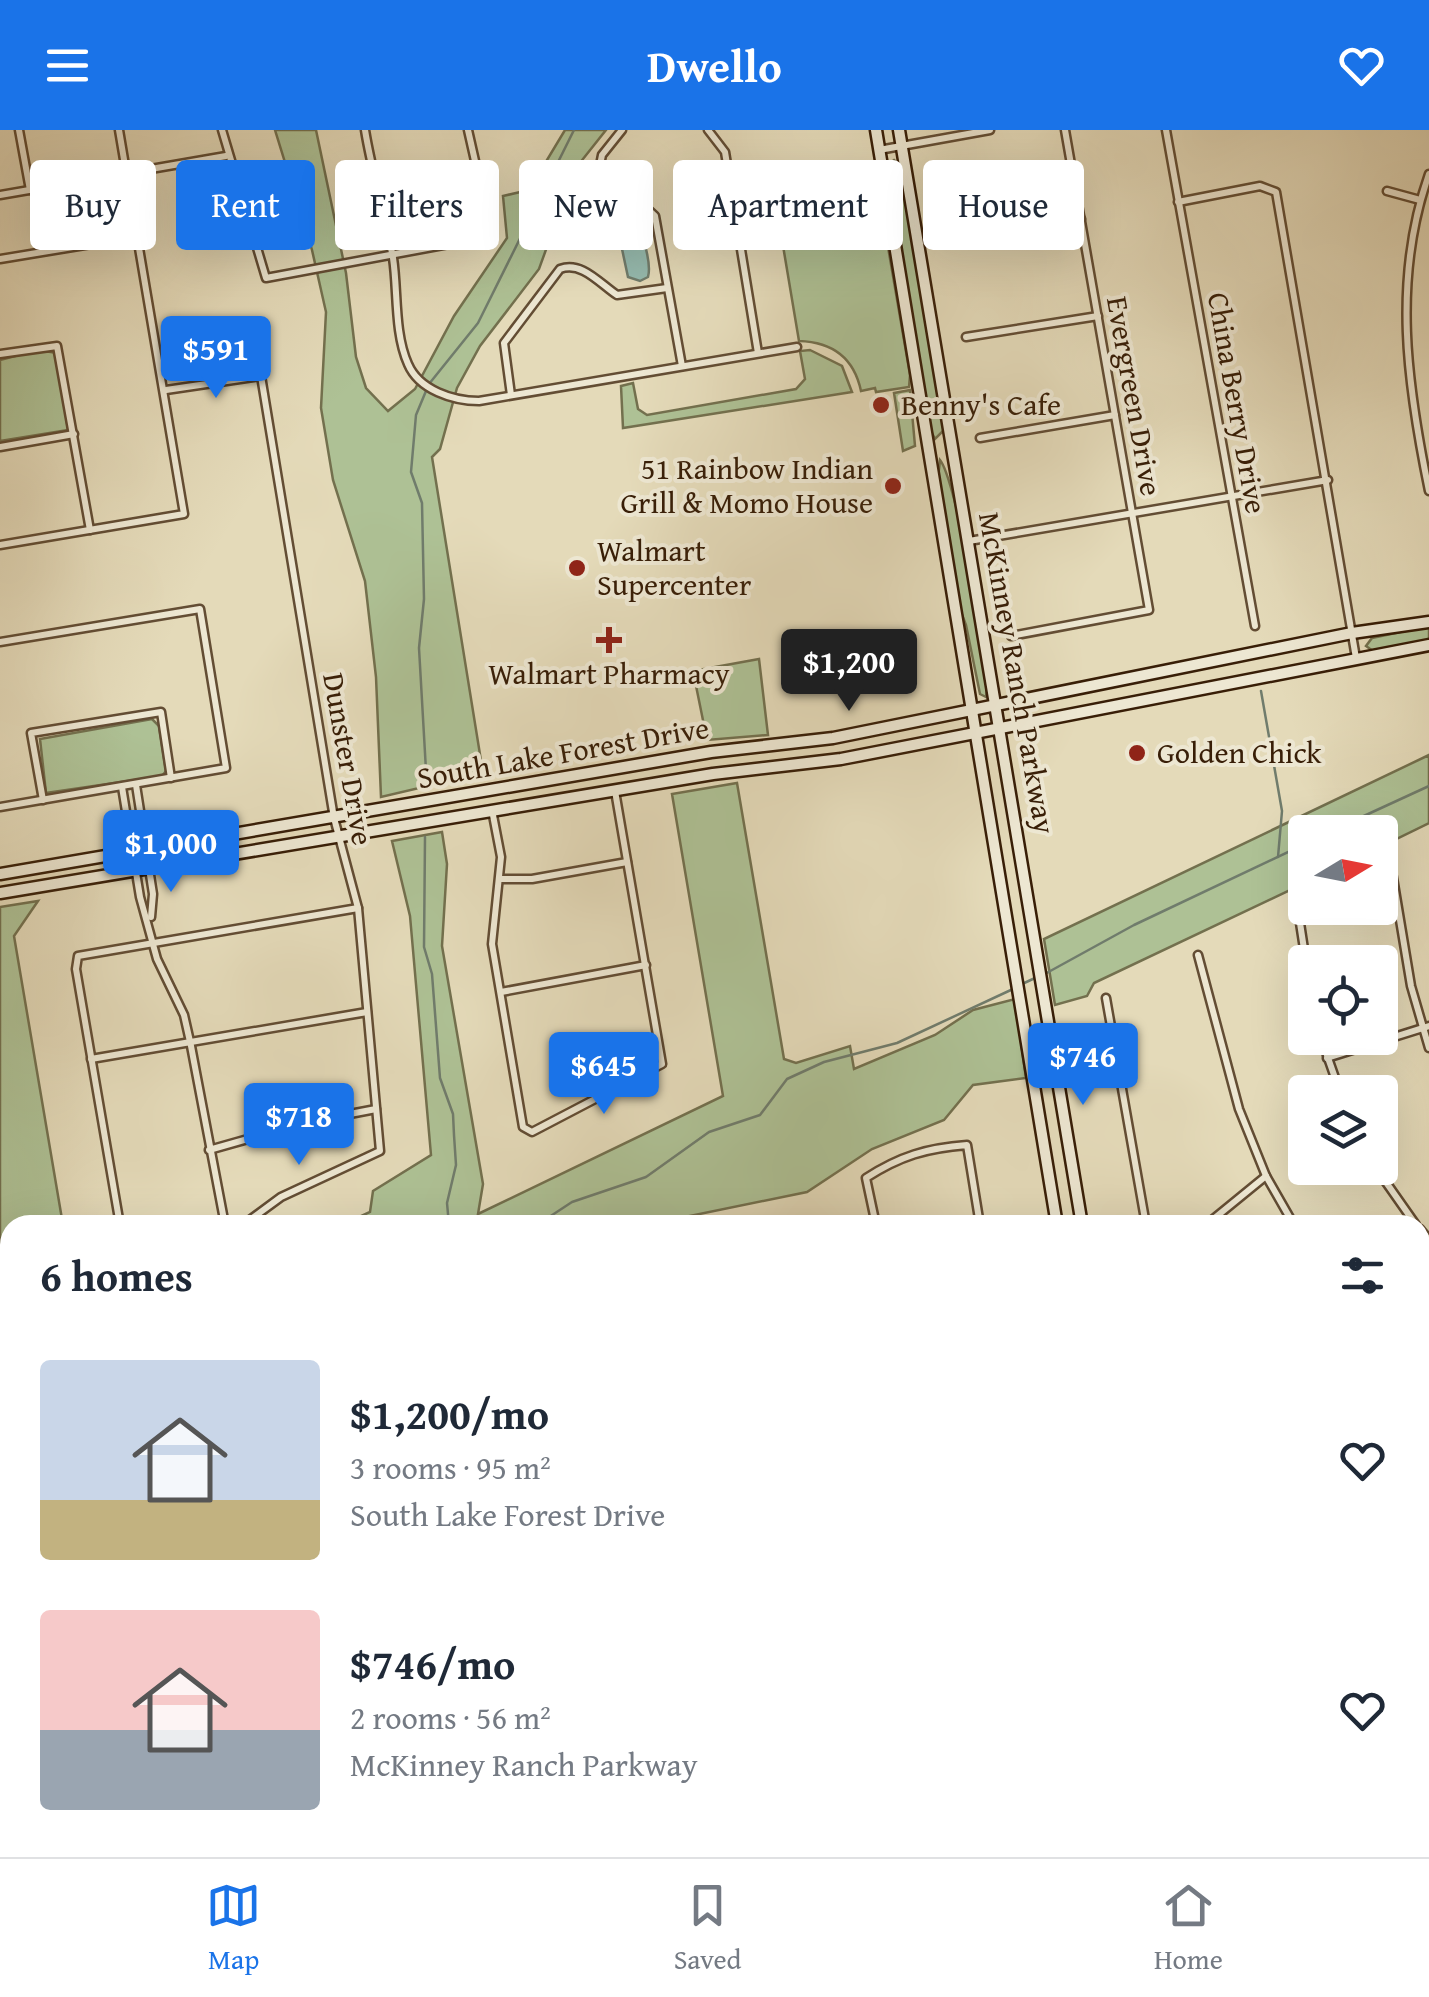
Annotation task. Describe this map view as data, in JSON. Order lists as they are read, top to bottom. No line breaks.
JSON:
{"streets":{"main road":["McKinney Ranch Parkway","South Lake Forest Drive"],"street":["Evergreen Drive","China Berry Drive","Dunster Drive"]},"crossings":[["McKinney Ranch Parkway","South Lake Forest Drive"],["South Lake Forest Drive","Dunster Drive"]],"places":{"other":["Benny's Cafe","51 Rainbow Indian Grill & Momo House","Walmart Supercenter","Golden Chick"],"health":["Walmart Pharmacy"]},"north":"right","page":{"header":"Dwello","chip":["Buy","Rent","Filters","New","Apartment","House"],"price":["$591","$1,200","$1,000","$746","$645","$718"],"heading":"6 homes","list":[{"name":"$1,200/mo","note":"3 rooms · 95 m² · South Lake Forest Drive"},{"name":"$746/mo","note":"2 rooms · 56 m² · McKinney Ranch Parkway"}],"tabs":["Map","Saved","Home"]}}
